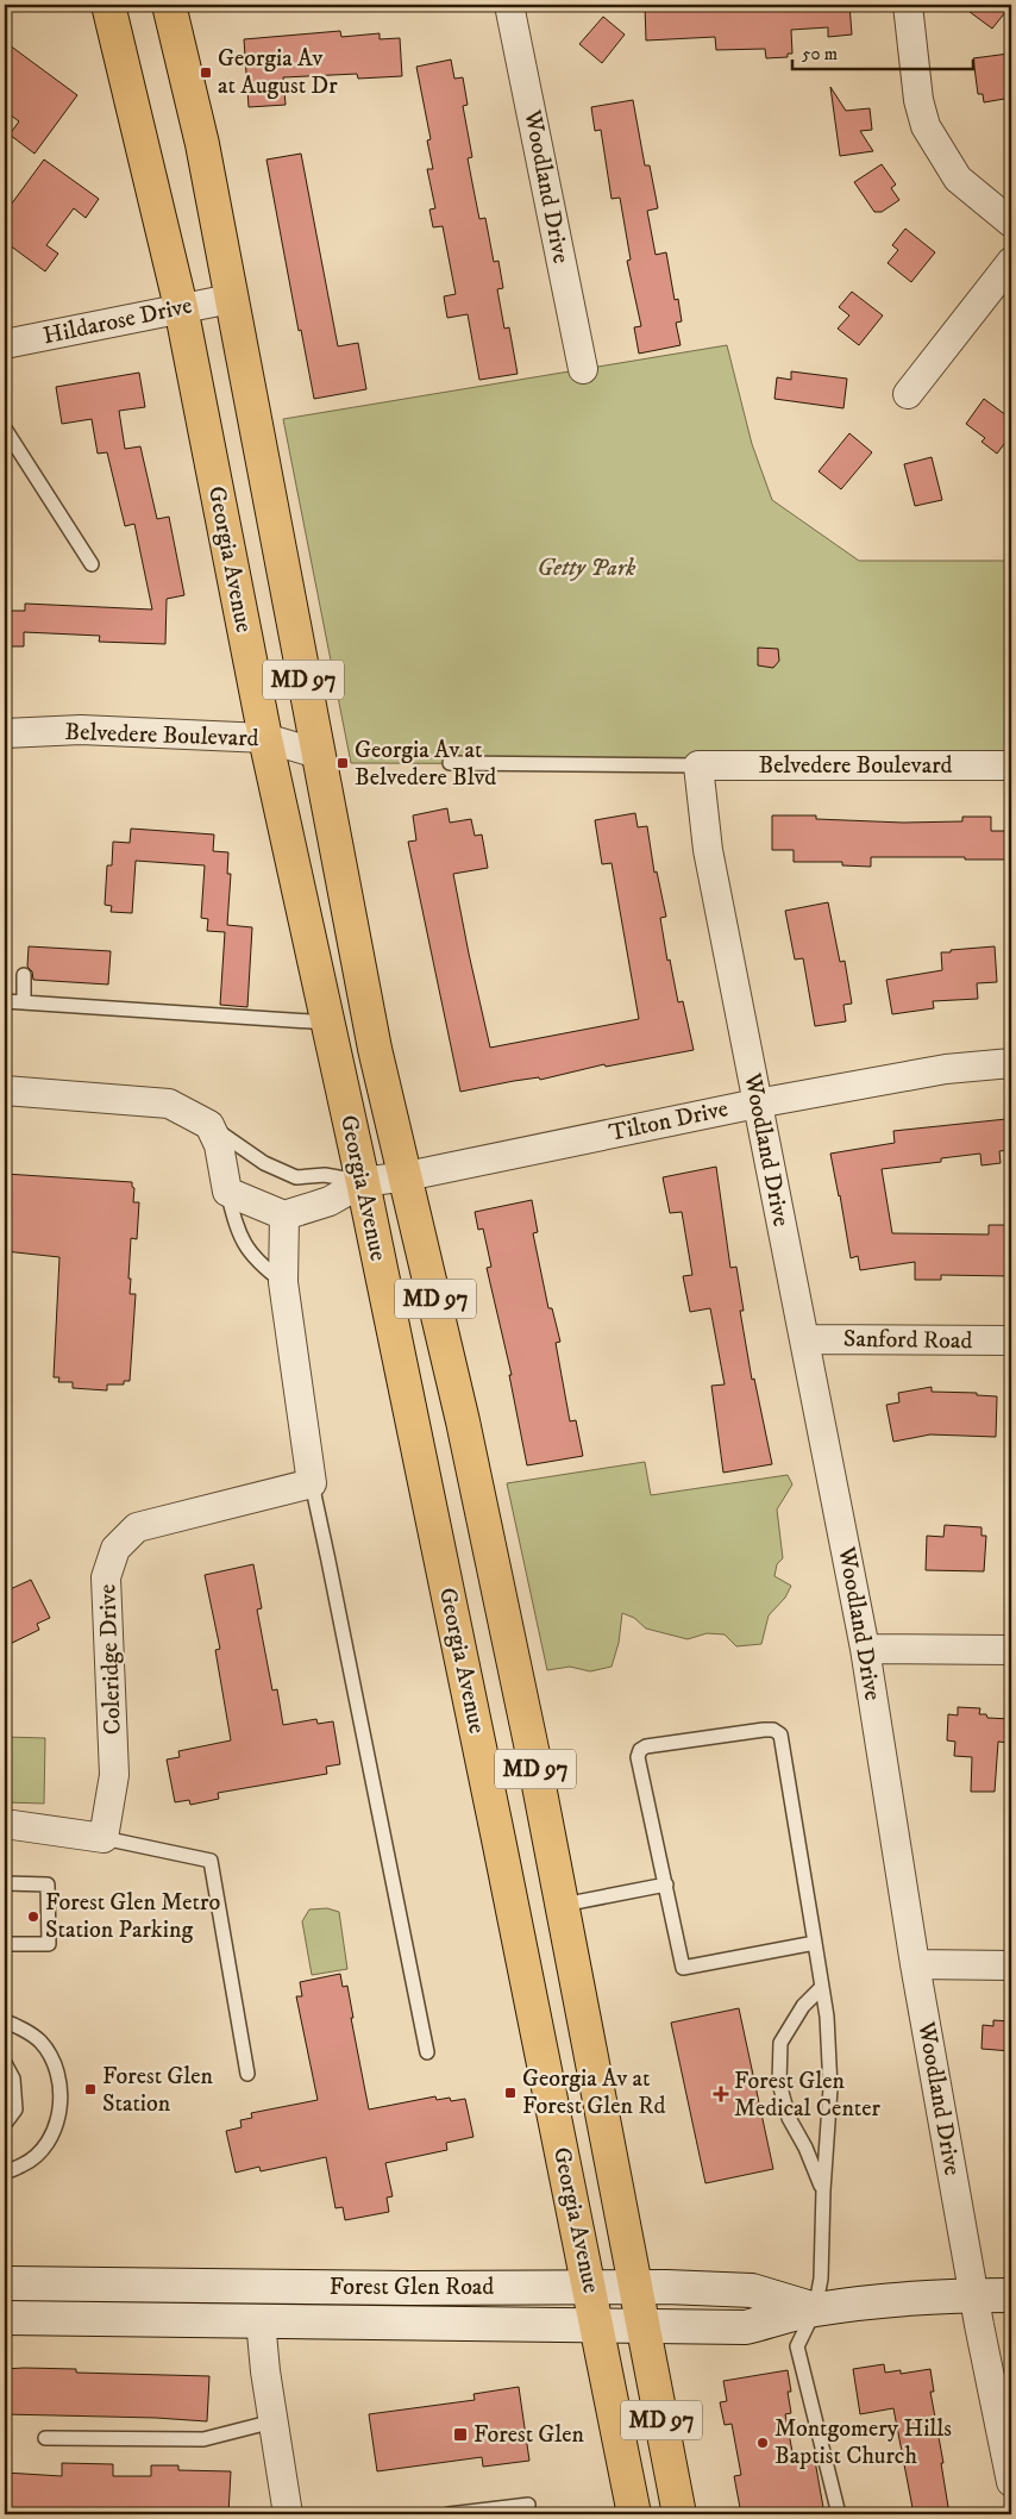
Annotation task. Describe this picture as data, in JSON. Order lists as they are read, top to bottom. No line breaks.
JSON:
{"streets":{"main road":["Georgia Avenue","MD 97","Forest Glen Road"],"street":["Woodland Drive","Hildarose Drive","Belvedere Boulevard","Tilton Drive","Sanford Road","Coleridge Drive"]},"crossings":[["Woodland Drive","Belvedere Boulevard"],["Woodland Drive","Tilton Drive"],["Woodland Drive","Sanford Road"],["Woodland Drive","Forest Glen Road"],["Hildarose Drive","Georgia Avenue"],["Georgia Avenue","Belvedere Boulevard"],["Georgia Avenue","Tilton Drive"],["Georgia Avenue","Forest Glen Road"]],"parks":["Getty Park"],"places":{"transit":["Georgia Av at August Dr","Georgia Av at Belvedere Blvd","Forest Glen Station","Georgia Av at Forest Glen Rd","Forest Glen"],"other":["Forest Glen Metro Station Parking","Montgomery Hills Baptist Church"],"health":["Forest Glen Medical Center"]},"scale_bar":"50 m"}
